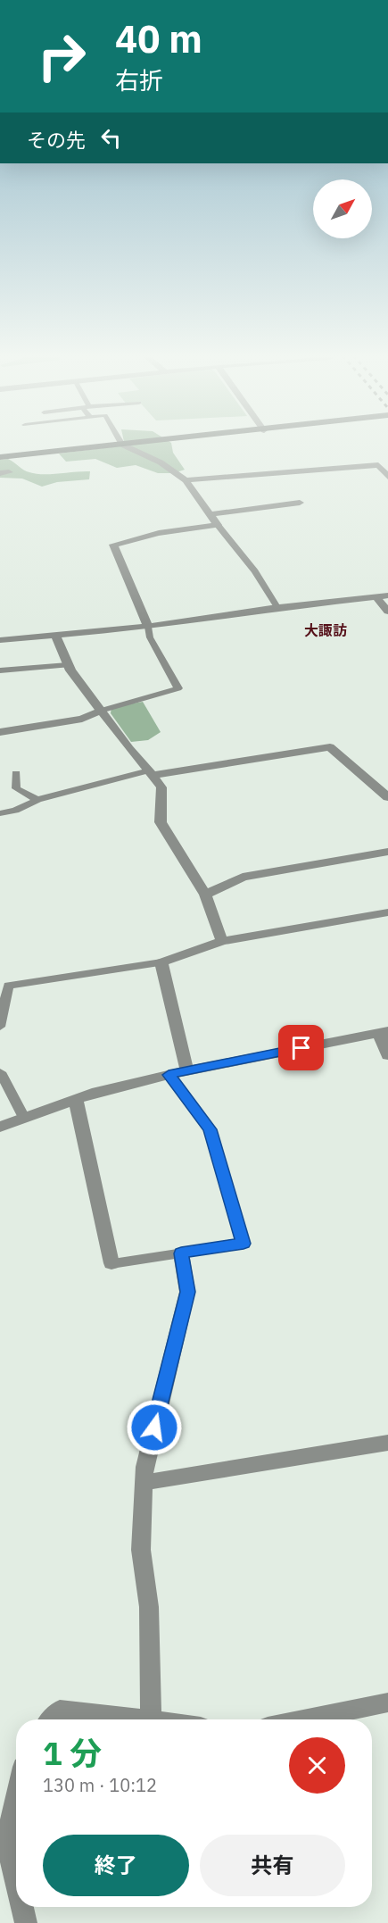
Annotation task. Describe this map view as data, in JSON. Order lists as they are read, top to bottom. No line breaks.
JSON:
{"districts":["大諏訪"],"north":"top right","page":{"turn":["40 m","右折"],"then":"その先","heading":["1 分","130 m · 10:12"],"buttons":["終了","共有"]}}
